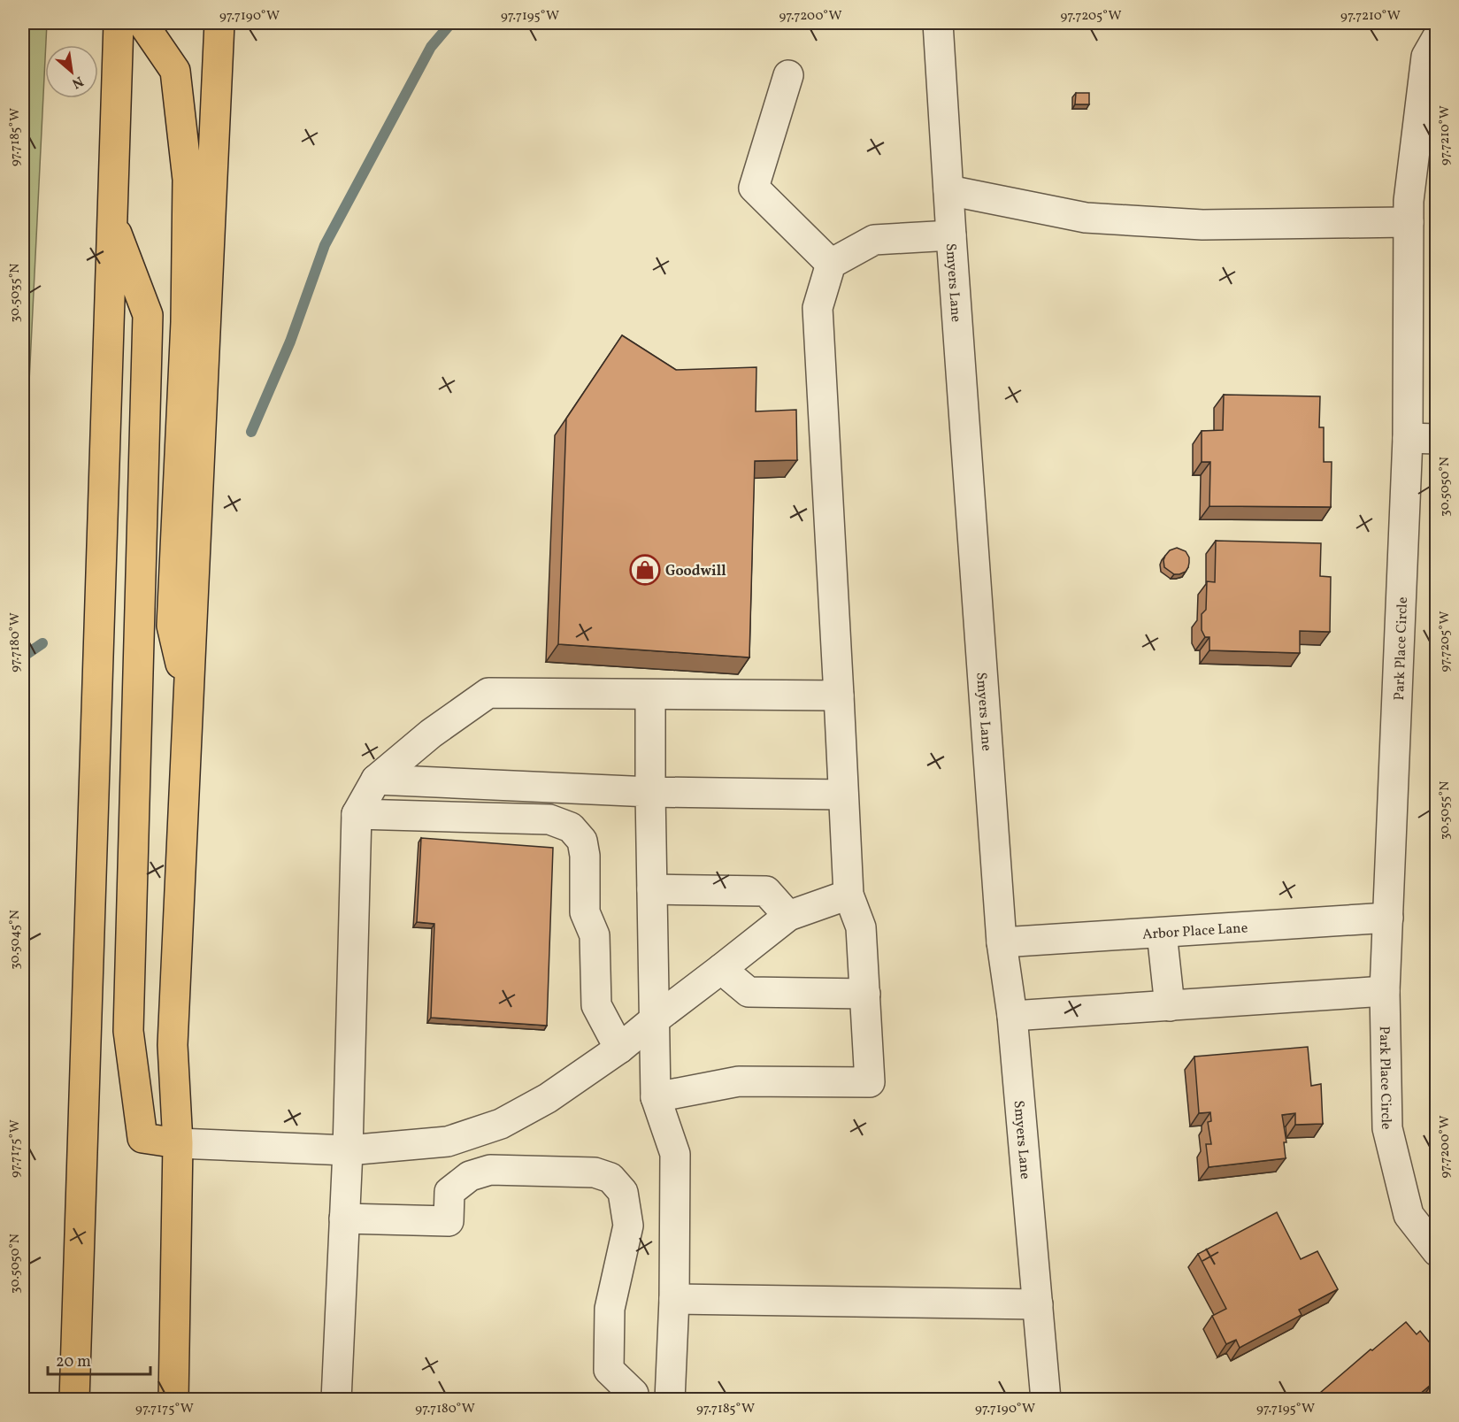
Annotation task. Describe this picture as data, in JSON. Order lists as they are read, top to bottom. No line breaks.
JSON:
{"streets":{"street":["Smyers Lane","Park Place Circle","Arbor Place Lane"]},"crossings":[["Smyers Lane","Arbor Place Lane"],["Park Place Circle","Arbor Place Lane"]],"places":{"shop":["Goodwill"]},"scale_bar":"20 m","north":"bottom right","coordinates":["97.7190°W","97.7195°W","97.7200°W","97.7205°W","97.7210°W","97.7185°W","30.5035°N","30.5050°N","97.7180°W","30.5055°N","30.5045°N","97.7175°W"]}
